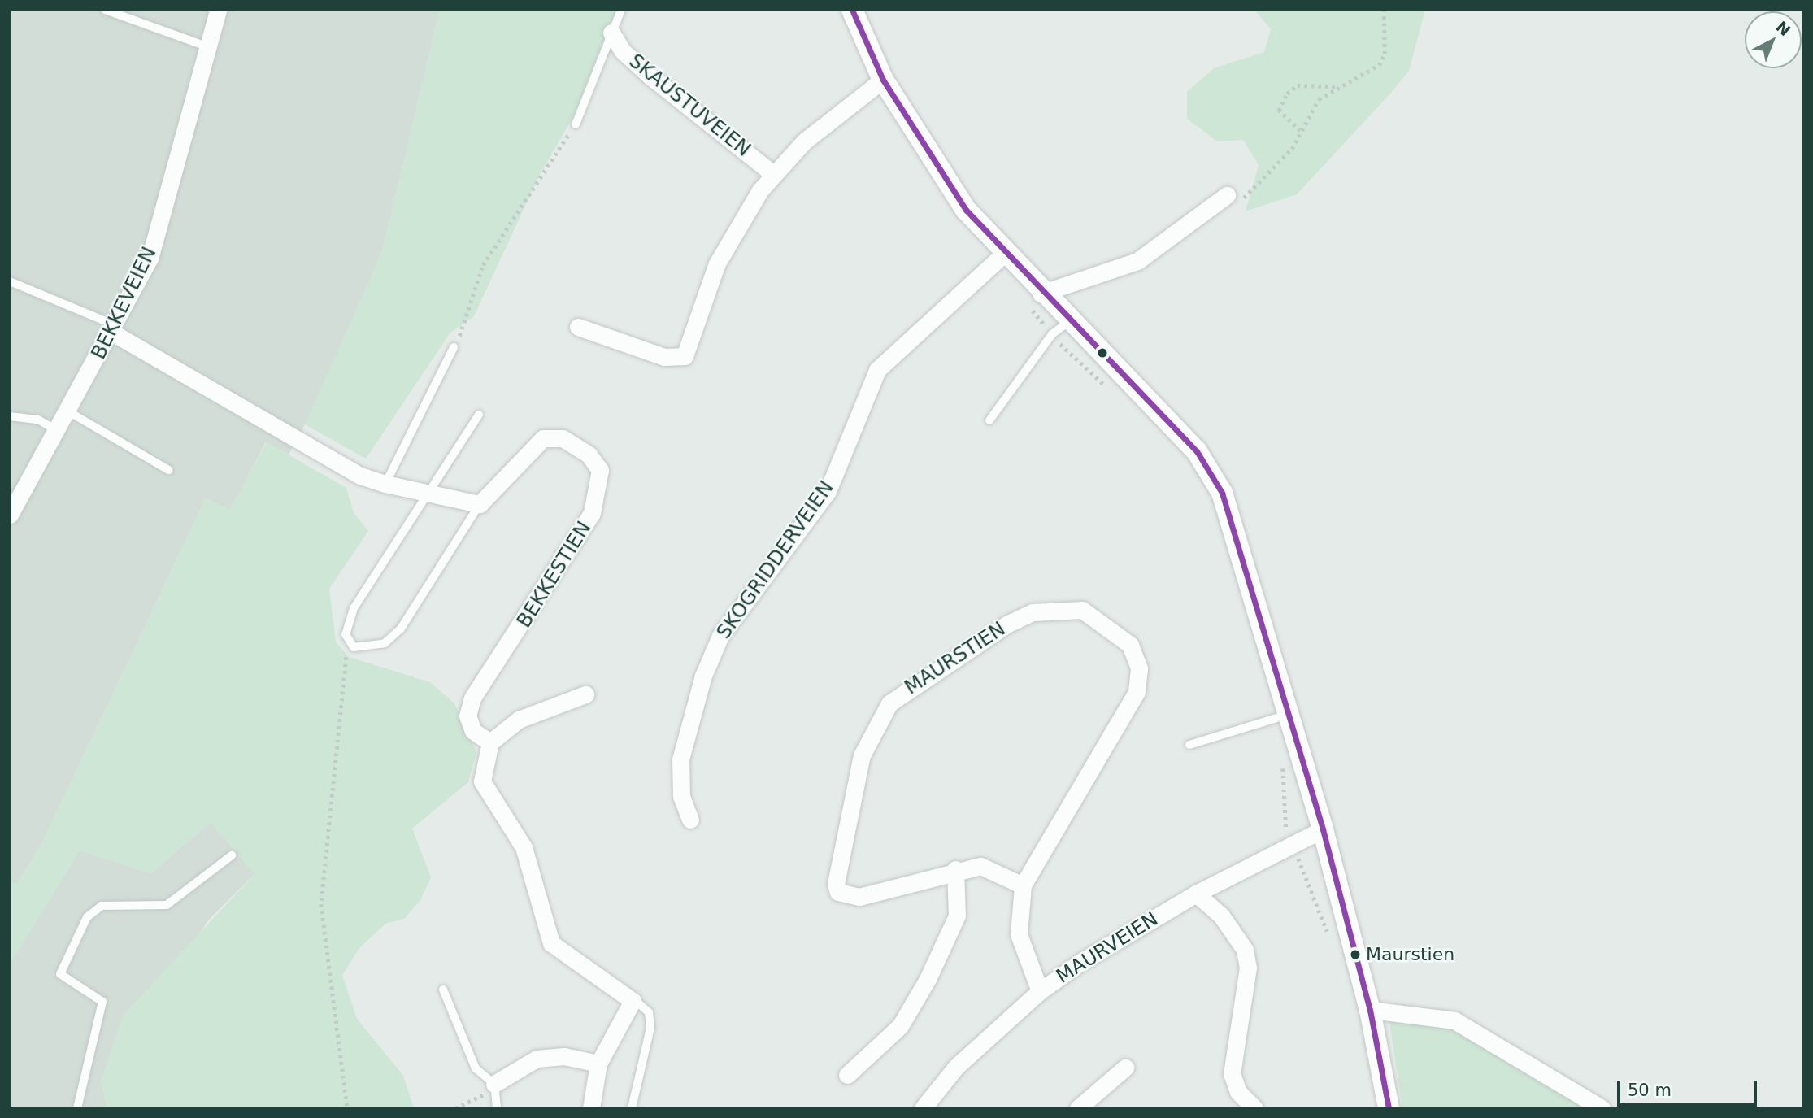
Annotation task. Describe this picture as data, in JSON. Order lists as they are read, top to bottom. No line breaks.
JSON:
{"streets":{"street":["SKAUSTUVEIEN","BEKKEVEIEN","SKOGRIDDERVEIEN","BEKKESTIEN","MAURSTIEN","MAURVEIEN"]},"crossings":[["MAURSTIEN","MAURVEIEN"]],"places":["Maurstien"],"scale_bar":"50 m","north":"top right"}
